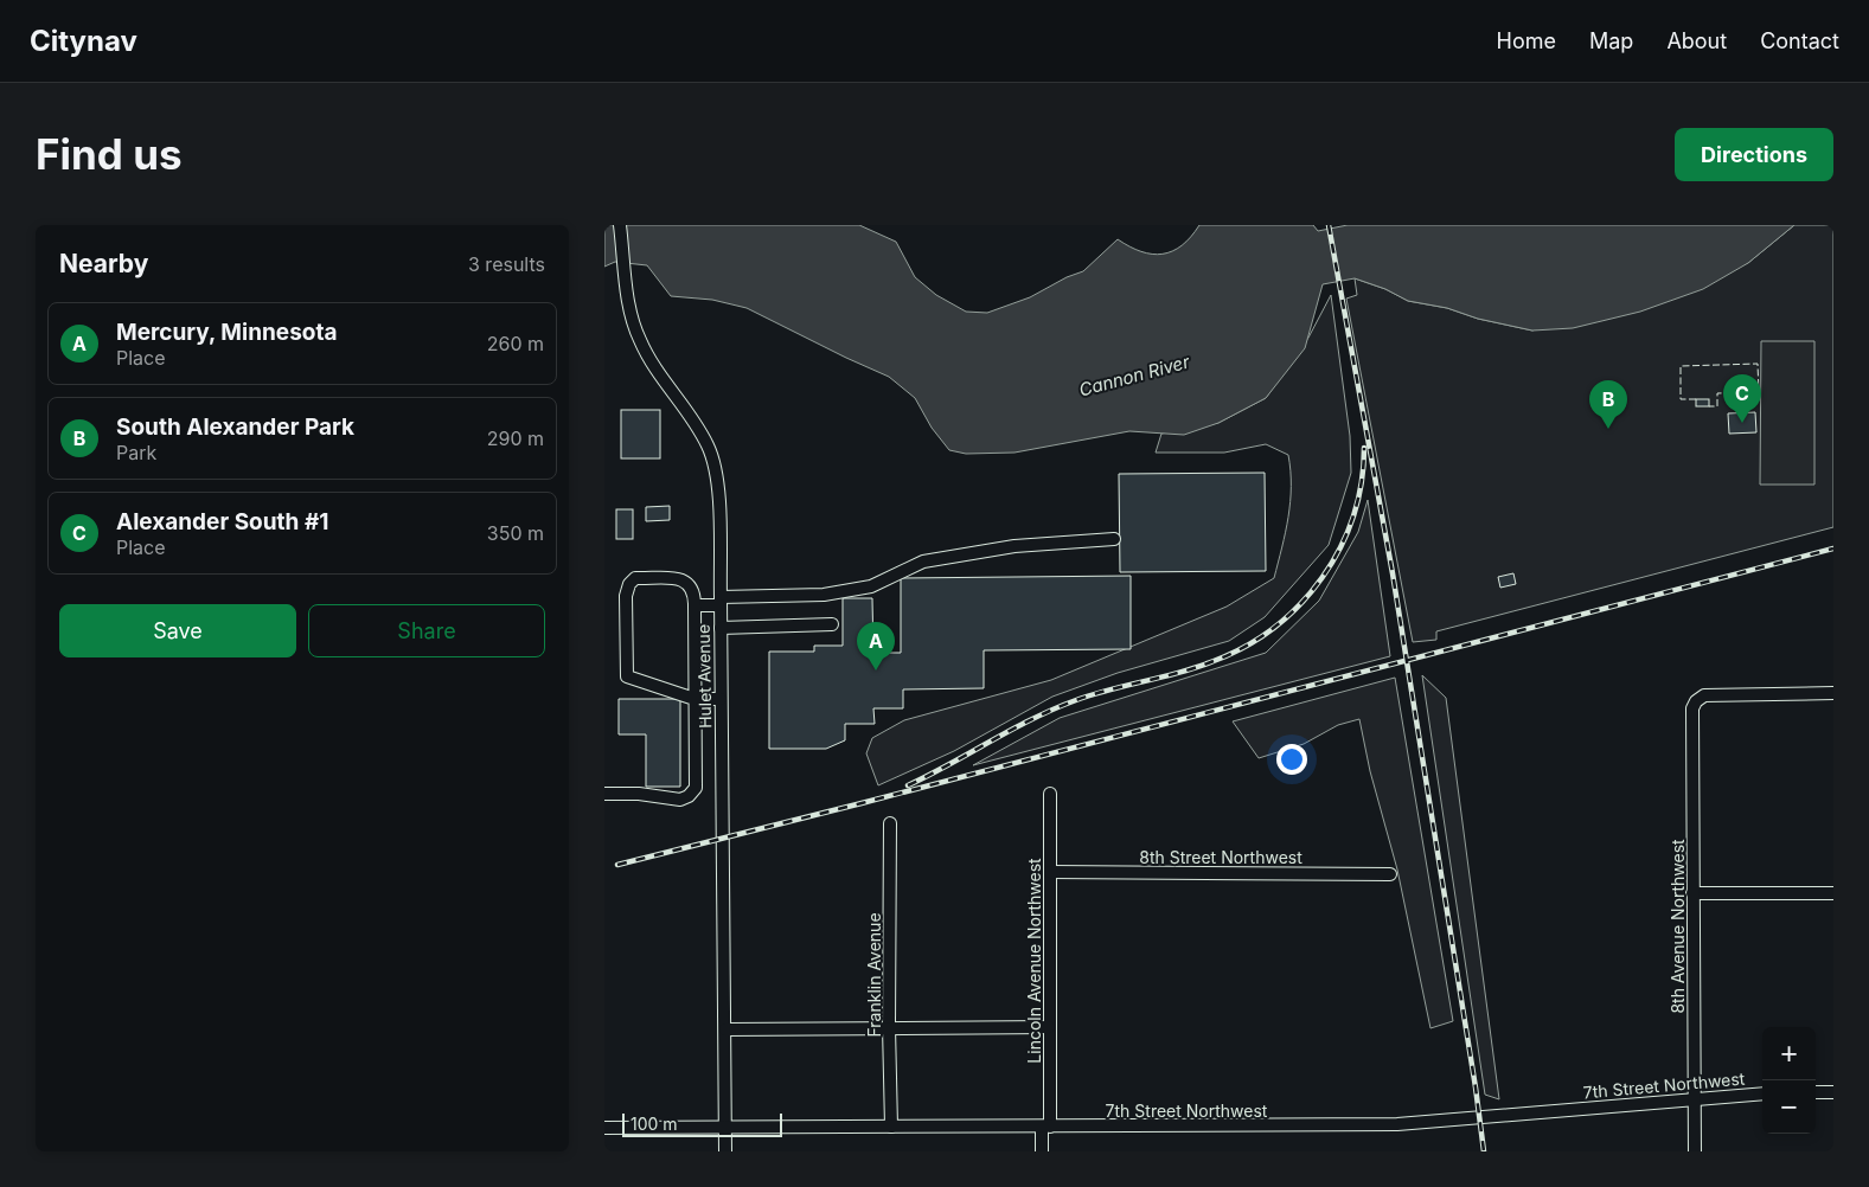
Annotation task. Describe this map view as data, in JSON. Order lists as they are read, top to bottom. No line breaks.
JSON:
{"streets":{"street":["Hulet Avenue","8th Street Northwest","8th Avenue Northwest","Lincoln Avenue Northwest","Franklin Avenue","7th Street Northwest"]},"crossings":[["Hulet Avenue","7th Street Northwest"],["8th Street Northwest","Lincoln Avenue Northwest"],["8th Avenue Northwest","7th Street Northwest"],["Lincoln Avenue Northwest","7th Street Northwest"],["Franklin Avenue","7th Street Northwest"]],"water":["Cannon River"],"scale_bar":"100 m","page":{"header":"Citynav","nav":["Home","Map","About","Contact"],"buttons":["Directions",["Save","Share"]],"title":"Find us","heading":["Nearby","3 results"],"list":[{"mark":"A","name":"Mercury, Minnesota","note":"Place","value":"260 m"},{"mark":"B","name":"South Alexander Park","note":"Park","value":"290 m"},{"mark":"C","name":"Alexander South #1","note":"Place","value":"350 m"}],"pins":["C","B","A"],"map_buttons":["+","−"],"scale":"100 m"}}
